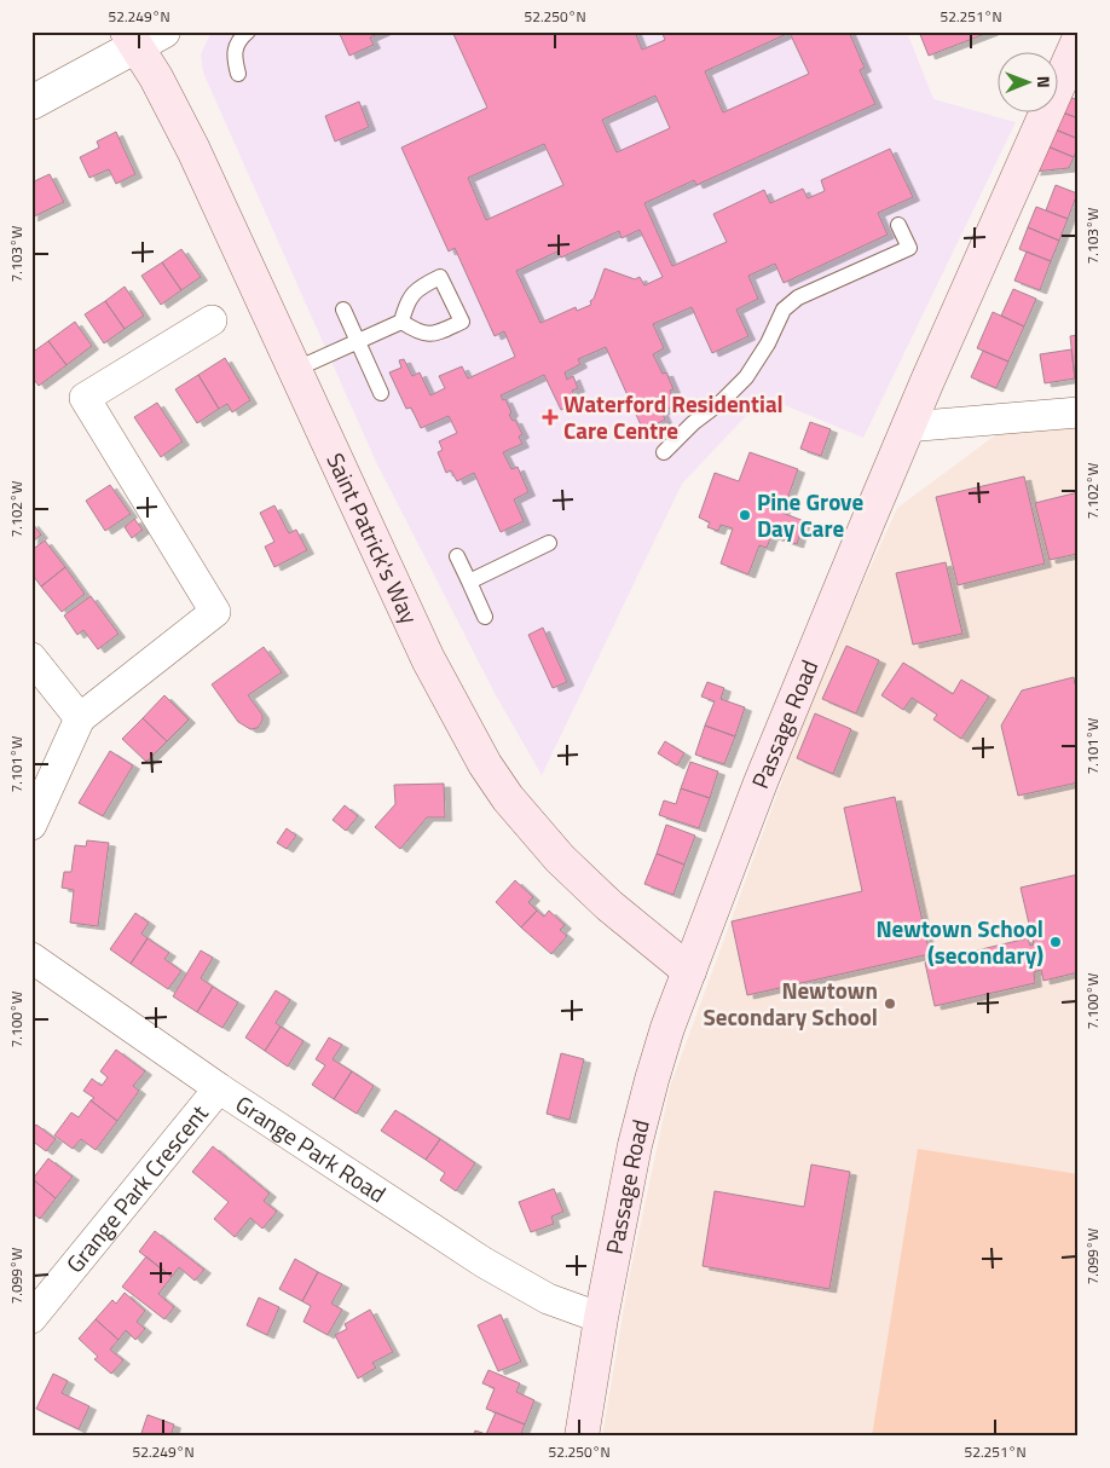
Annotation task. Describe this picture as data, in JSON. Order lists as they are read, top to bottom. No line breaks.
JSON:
{"streets":{"main road":["Saint Patrick's Way","Passage Road"],"street":["Grange Park Road","Grange Park Crescent"]},"crossings":[["Saint Patrick's Way","Passage Road"],["Passage Road","Grange Park Road"],["Grange Park Road","Grange Park Crescent"]],"places":{"health":["Waterford Residential Care Centre"],"other":["Pine Grove Day Care","Newtown School (secondary)","Newtown Secondary School"]},"north":"right","coordinates":["52.249°N","52.250°N","52.251°N","7.103°W","7.102°W","7.101°W","7.100°W","7.099°W"]}
